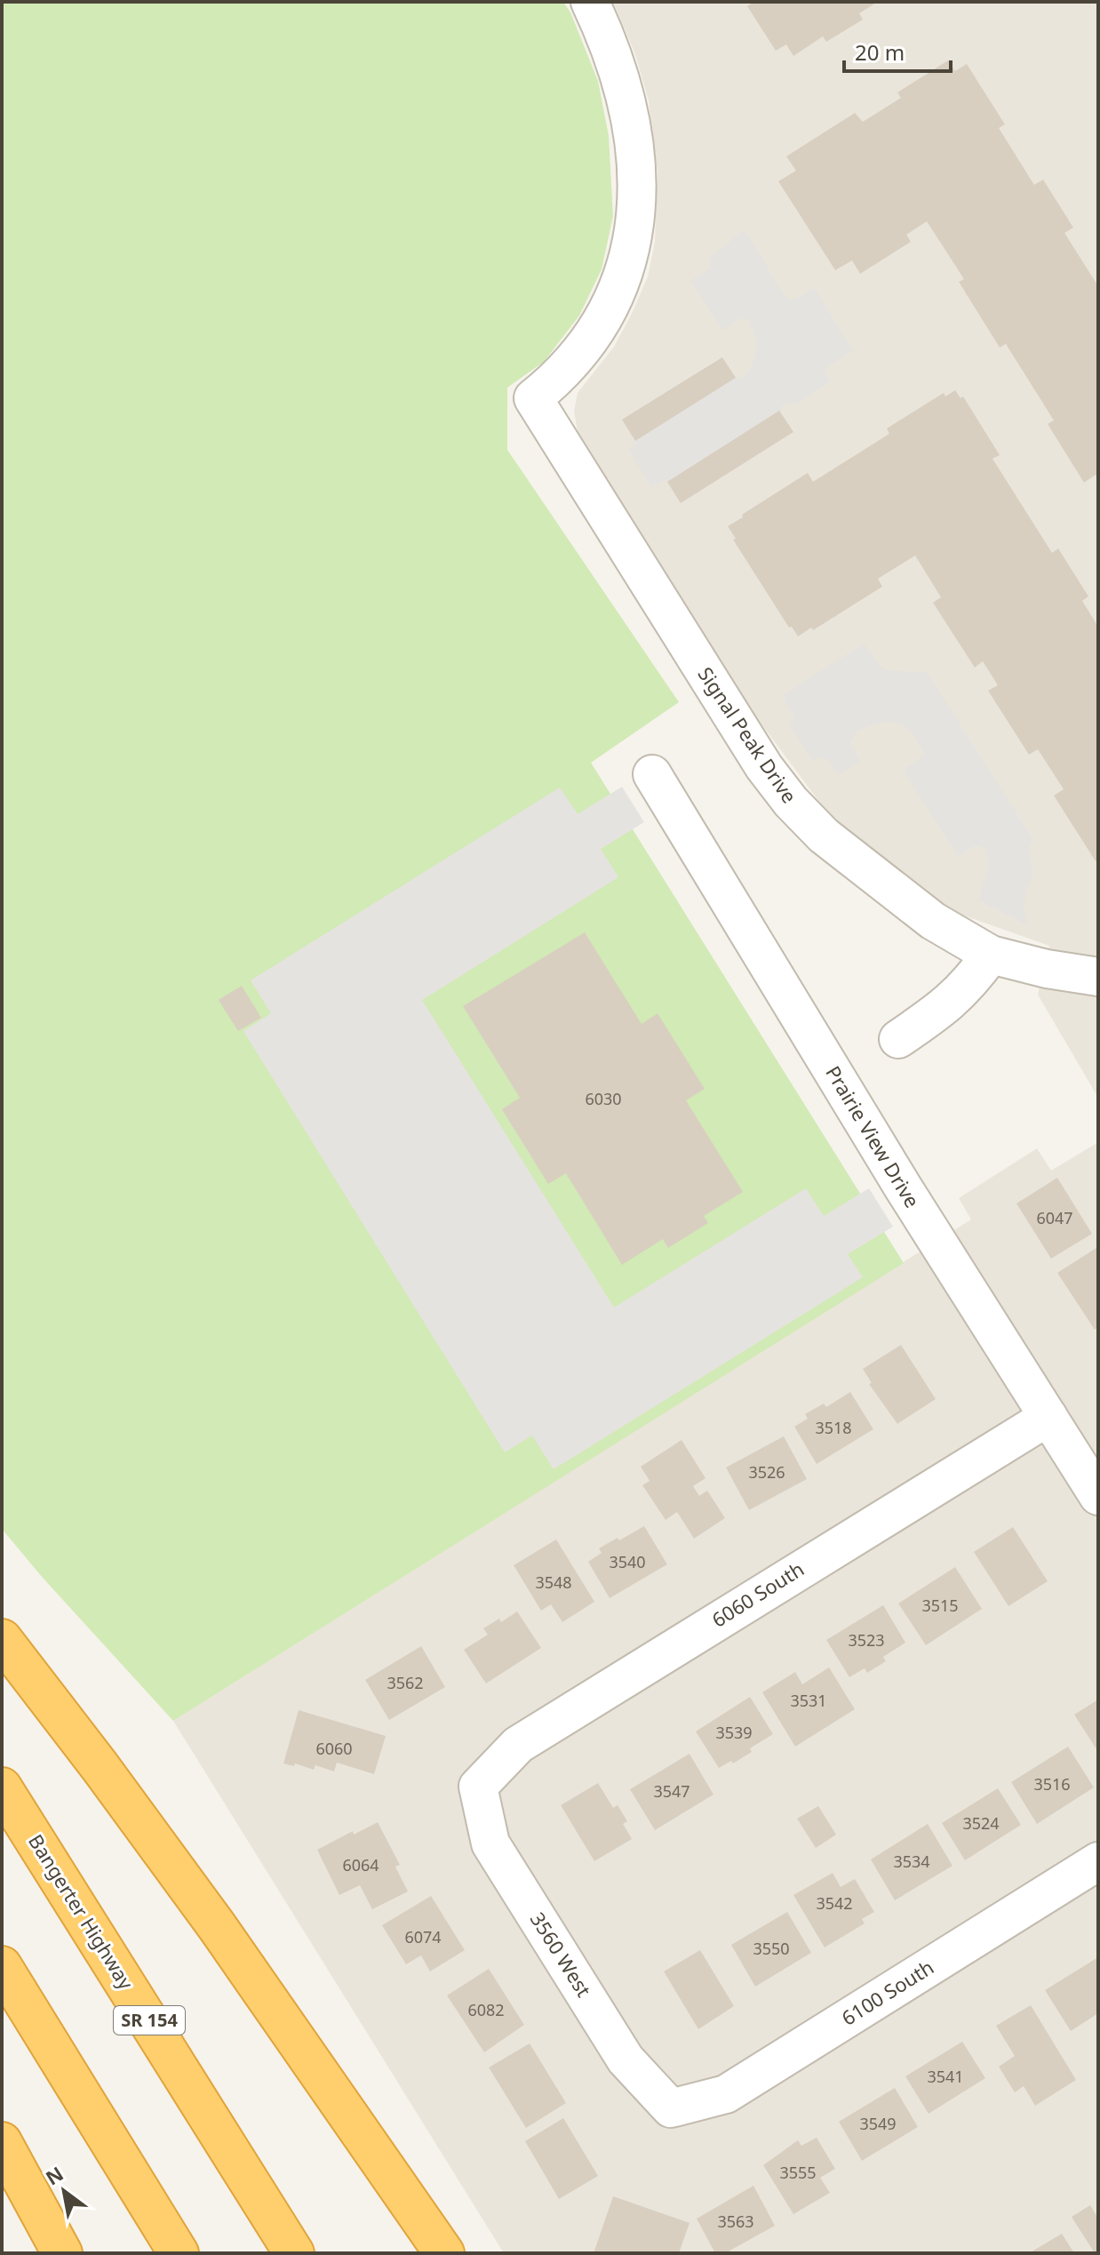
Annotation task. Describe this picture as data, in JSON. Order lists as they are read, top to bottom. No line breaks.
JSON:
{"streets":{"highway":["Bangerter Highway","SR 154"],"street":["Signal Peak Drive","Prairie View Drive","6060 South","3560 West","6100 South"]},"crossings":[["Prairie View Drive","6060 South"],["6060 South","3560 West"],["3560 West","6100 South"]],"house_numbers":["6030","6047","3518","3526","3540","3548","3515","3523","3562","3531","3539","6060","3516","3547","3524","3534","6064","3542","6074","3550","6082","3541","3549","3555","3563"],"scale_bar":"20 m","north":"top left"}
